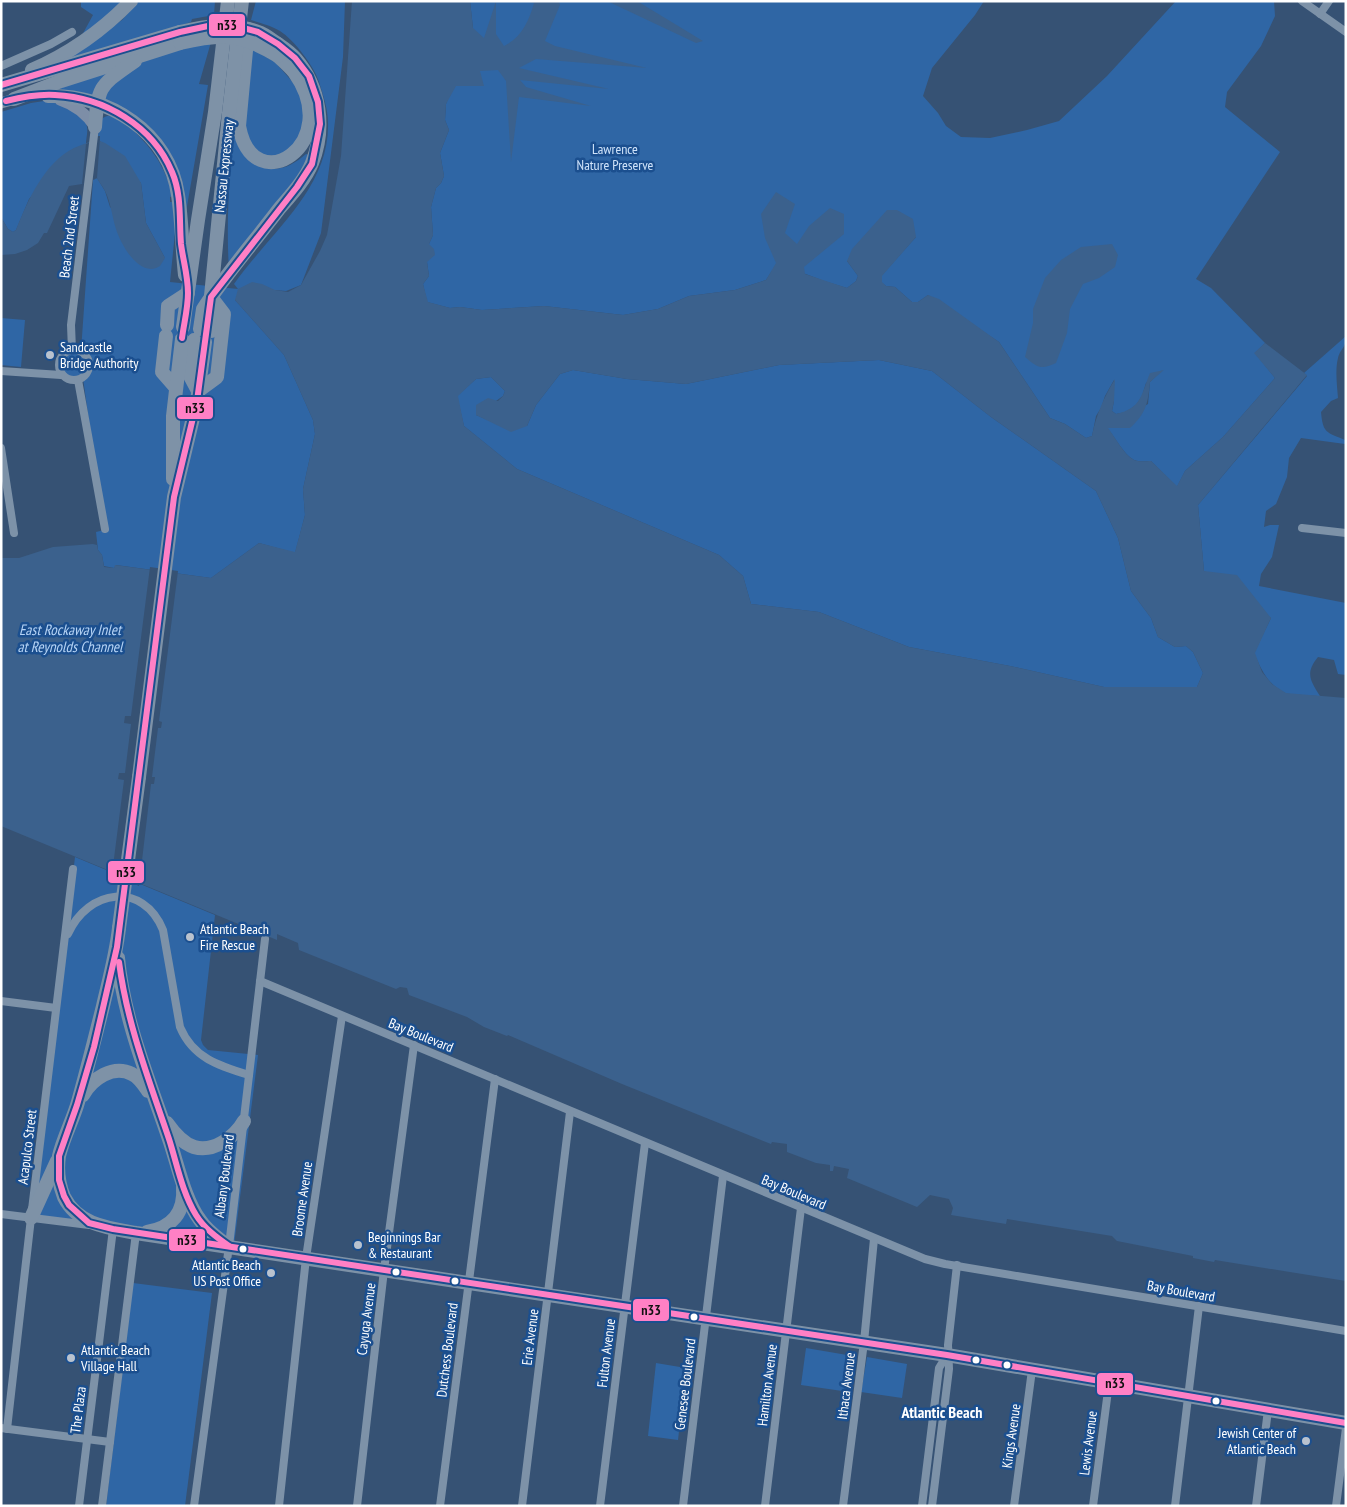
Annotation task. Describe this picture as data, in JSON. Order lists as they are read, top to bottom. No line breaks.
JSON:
{"streets":{"highway":["Nassau Expressway"],"street":["Beach 2nd Street","Bay Boulevard","Acapulco Street","Albany Boulevard","Broome Avenue","Cayuga Avenue","Erie Avenue","Dutchess Boulevard","Fulton Avenue","Genesee Boulevard","Hamilton Avenue","Ithaca Avenue","The Plaza","Kings Avenue","Lewis Avenue"]},"crossings":[["Nassau Expressway","Albany Boulevard"],["Nassau Expressway","The Plaza"],["Bay Boulevard","Albany Boulevard"],["Bay Boulevard","Broome Avenue"],["Bay Boulevard","Cayuga Avenue"],["Bay Boulevard","Erie Avenue"],["Bay Boulevard","Dutchess Boulevard"],["Bay Boulevard","Fulton Avenue"],["Bay Boulevard","Genesee Boulevard"],["Bay Boulevard","Hamilton Avenue"],["Bay Boulevard","Ithaca Avenue"]],"districts":["Atlantic Beach"],"water":["East Rockaway Inlet at Reynolds Channel"],"parks":["Lawrence Nature Preserve"],"places":["Sandcastle Bridge Authority","Atlantic Beach Fire Rescue","Beginnings Bar & Restaurant","Atlantic Beach US Post Office","Atlantic Beach Village Hall","Jewish Center of Atlantic Beach"],"lines":["transit line n33"]}
